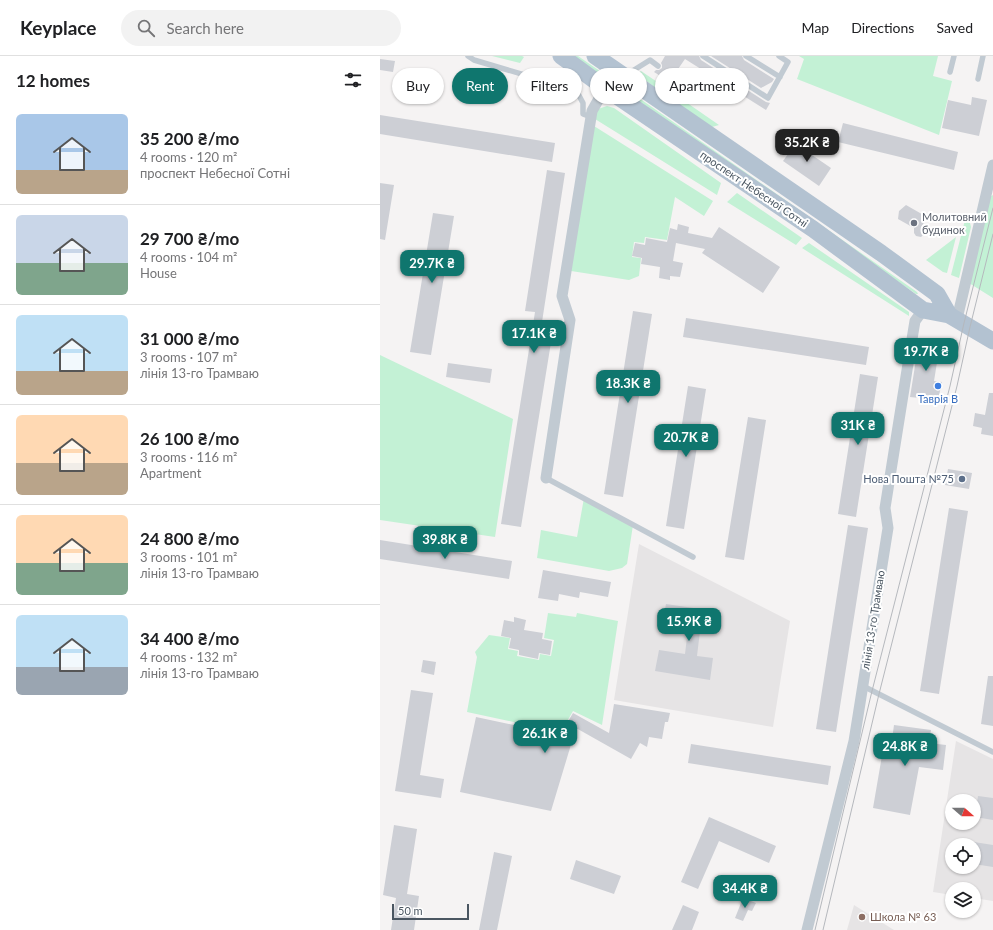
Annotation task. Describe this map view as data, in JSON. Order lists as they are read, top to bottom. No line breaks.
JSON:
{"streets":{"main road":["проспект Небесної Сотні"],"street":["лінія 13-го Трамваю"]},"crossings":[["проспект Небесної Сотні","лінія 13-го Трамваю"]],"places":["Молитовний будинок","Таврія В","Нова Пошта №75","Школа № 63"],"scale_bar":"50 m","north":"right","page":{"header":"Keyplace","search":"Search here","nav":["Map","Directions","Saved"],"heading":"12 homes","chip":["Buy","Rent","Filters","New","Apartment"],"list":[{"name":"35 200 ₴/mo","note":"4 rooms · 120 m² · проспект Небесної Сотні"},{"name":"29 700 ₴/mo","note":"4 rooms · 104 m² · House"},{"name":"31 000 ₴/mo","note":"3 rooms · 107 m² · лінія 13-го Трамваю"},{"name":"26 100 ₴/mo","note":"3 rooms · 116 m² · Apartment"},{"name":"24 800 ₴/mo","note":"3 rooms · 101 m² · лінія 13-го Трамваю"},{"name":"34 400 ₴/mo","note":"4 rooms · 132 m² · лінія 13-го Трамваю"}],"price":["35.2K ₴","29.7K ₴","17.1K ₴","19.7K ₴","18.3K ₴","31K ₴","20.7K ₴","39.8K ₴","15.9K ₴","26.1K ₴","24.8K ₴","34.4K ₴"],"scale":"50 m"}}
